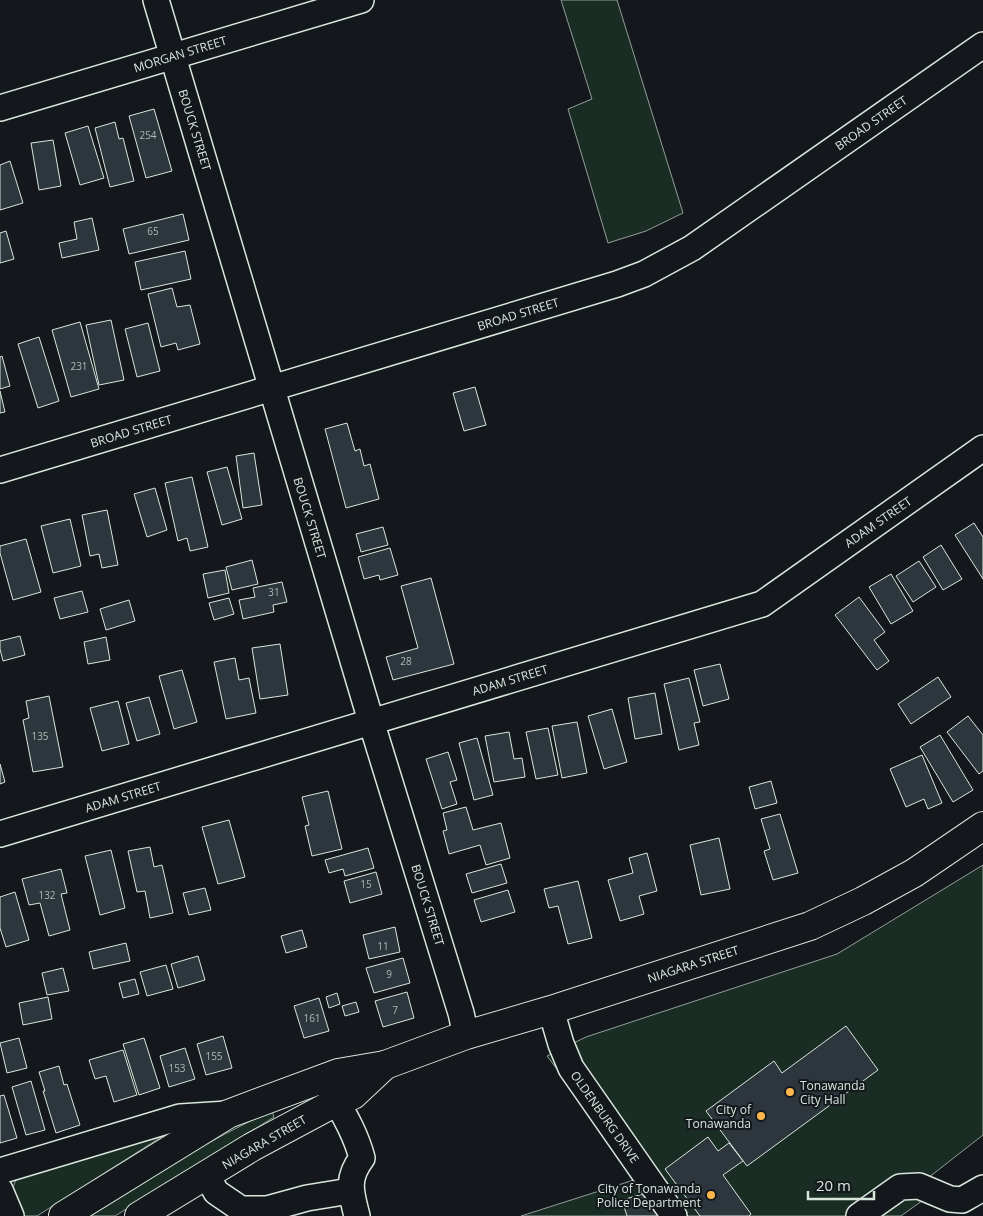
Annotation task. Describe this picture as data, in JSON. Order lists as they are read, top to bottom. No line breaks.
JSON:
{"streets":{"main road":["NIAGARA STREET"],"street":["MORGAN STREET","BROAD STREET","BOUCK STREET","ADAM STREET","OLDENBURG DRIVE"]},"crossings":[["MORGAN STREET","BOUCK STREET"],["BROAD STREET","BOUCK STREET"],["BOUCK STREET","ADAM STREET"],["BOUCK STREET","NIAGARA STREET"],["NIAGARA STREET","OLDENBURG DRIVE"]],"places":["Tonawanda City Hall","City of Tonawanda","City of Tonawanda Police Department"],"house_numbers":["254","65","231","31","28","135","15","132","11","9","7","161","155","153"],"scale_bar":"20 m"}
